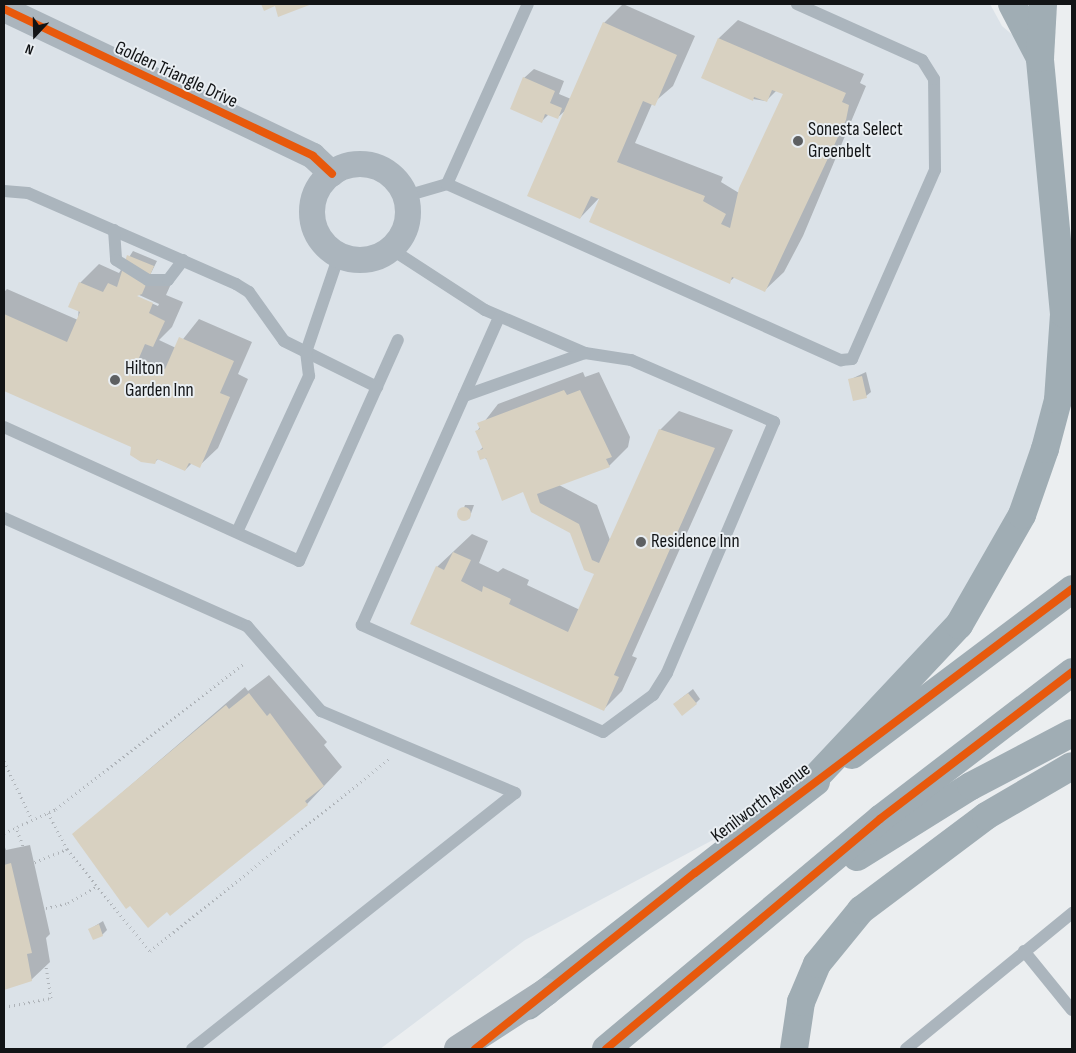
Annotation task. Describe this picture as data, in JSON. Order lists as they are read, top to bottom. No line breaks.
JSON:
{"streets":{"main road":["Kenilworth Avenue"],"street":["Golden Triangle Drive"]},"places":["Sonesta Select Greenbelt","Hilton Garden Inn","Residence Inn"],"north":"bottom"}
